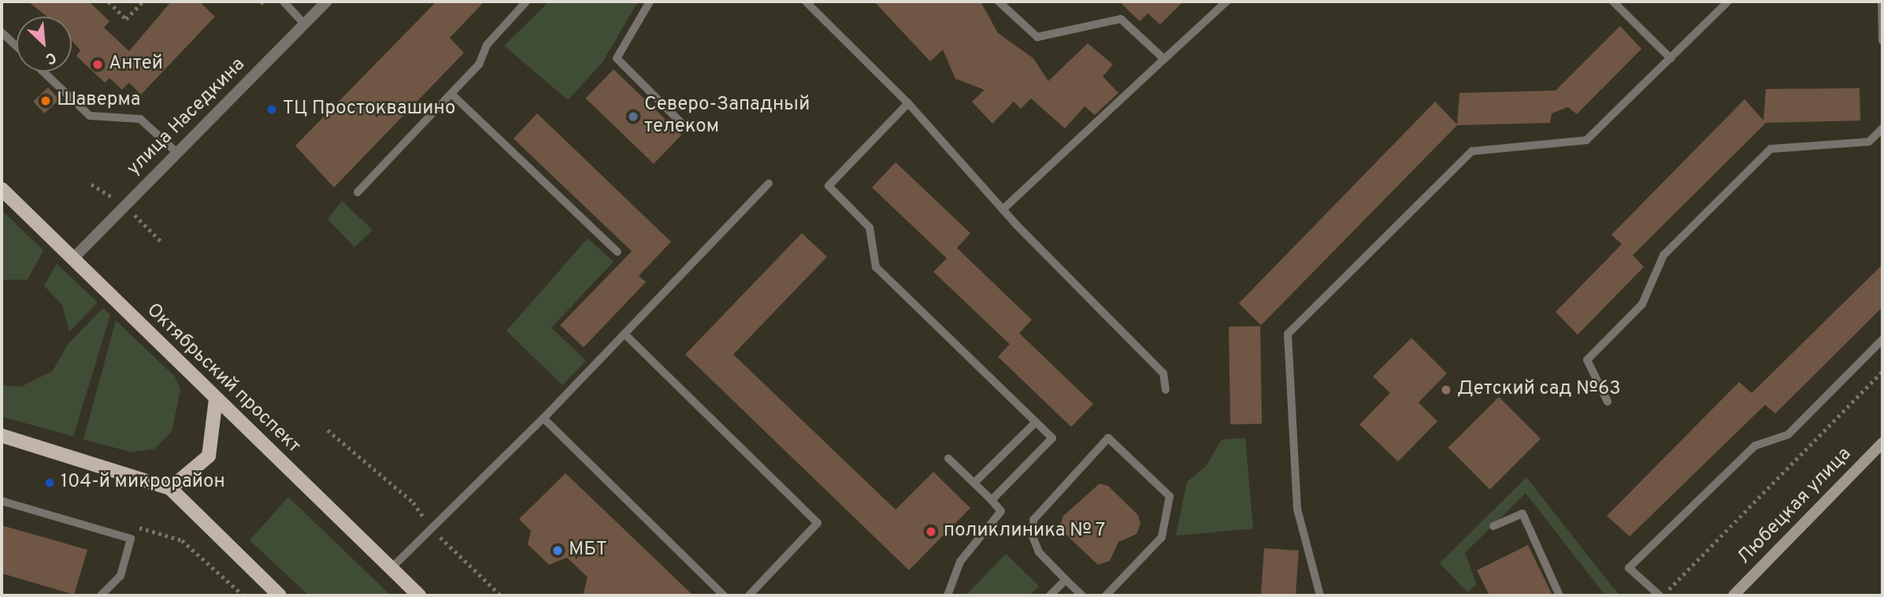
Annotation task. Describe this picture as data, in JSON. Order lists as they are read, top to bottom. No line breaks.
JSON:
{"streets":{"main road":["Октябрьский проспект"],"street":["улица Наседкина","Любецкая улица"]},"crossings":[["улица Наседкина","Октябрьский проспект"]],"places":["Антей","Шаверма","ТЦ Простоквашино","Северо-Западный телеком","Детский сад №63","104-й микрорайон","поликлиника № 7","МБТ"],"north":"bottom right"}
